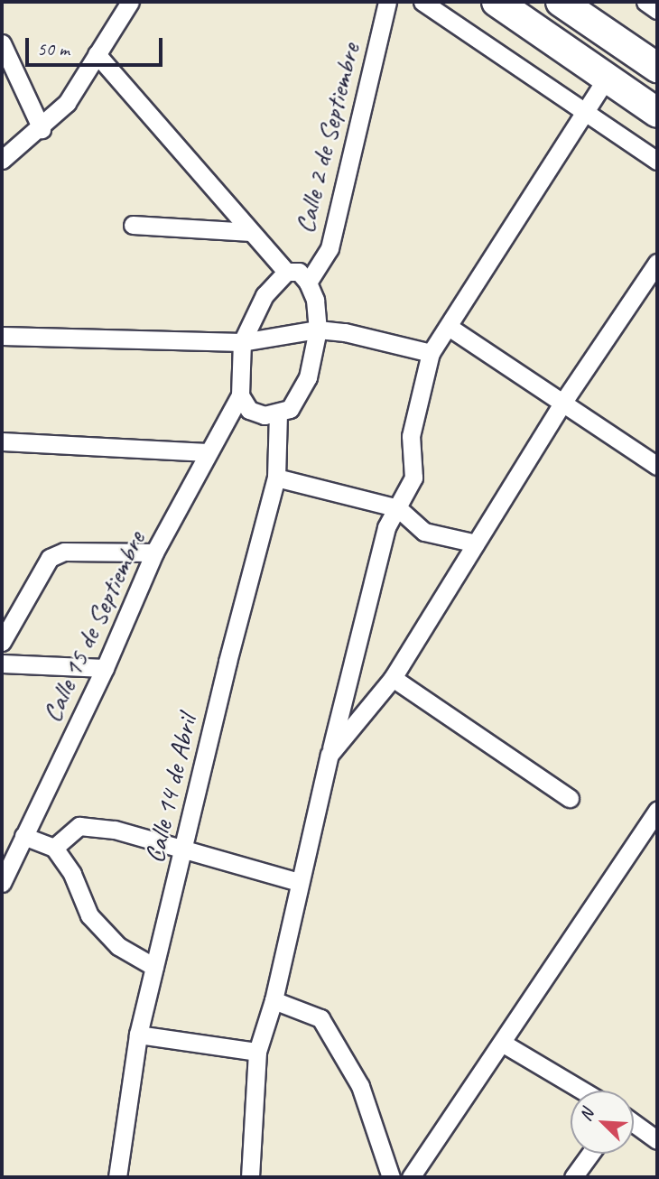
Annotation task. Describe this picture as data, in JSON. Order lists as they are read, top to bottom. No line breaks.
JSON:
{"streets":{"street":["Calle 2 de Septiembre","Calle 15 de Septiembre","Calle 14 de Abril"]},"scale_bar":"50 m","north":"top left"}
